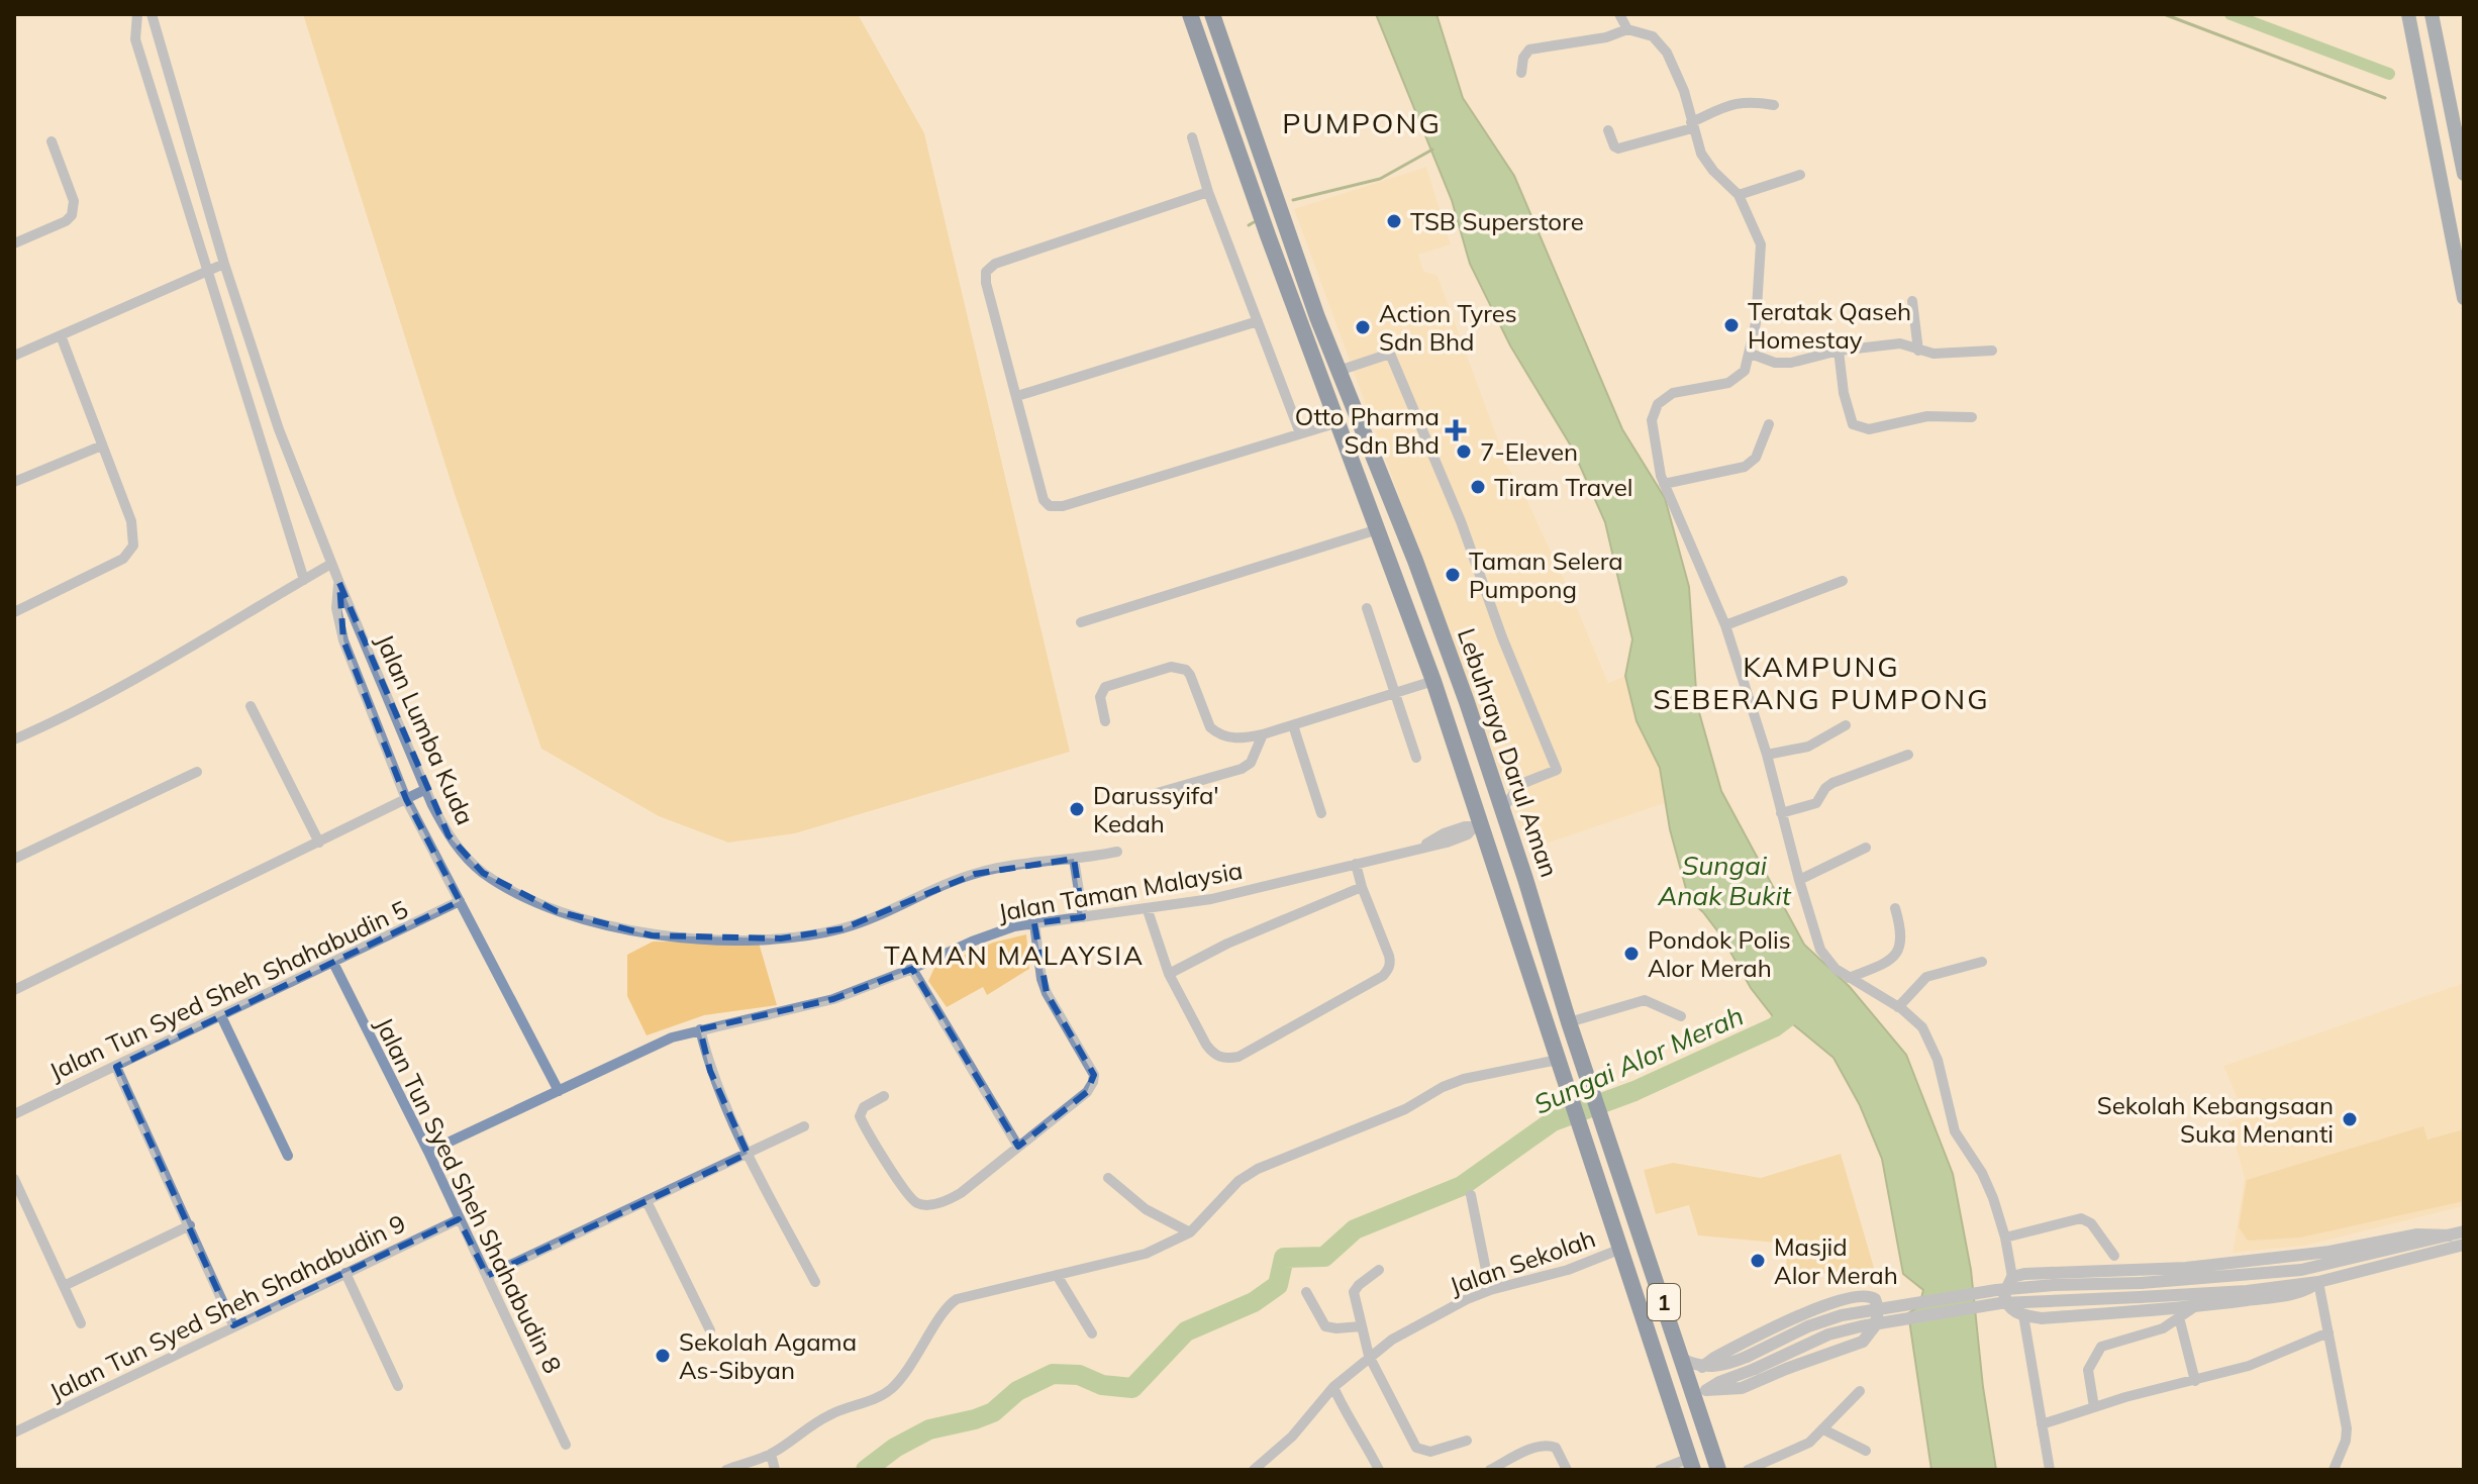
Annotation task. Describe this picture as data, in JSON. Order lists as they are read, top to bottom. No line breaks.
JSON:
{"streets":{"highway":["Lebuhraya Darul Aman","1"],"street":["Jalan Lumba Kuda","Jalan Taman Malaysia","Jalan Tun Syed Sheh Shahabudin 5","Jalan Tun Syed Sheh Shahabudin 8","Jalan Sekolah","Jalan Tun Syed Sheh Shahabudin 9"]},"crossings":[["Lebuhraya Darul Aman","Jalan Taman Malaysia"],["Lebuhraya Darul Aman","Jalan Sekolah"],["Jalan Taman Malaysia","Jalan Tun Syed Sheh Shahabudin 8"],["Jalan Tun Syed Sheh Shahabudin 5","Jalan Tun Syed Sheh Shahabudin 8"],["Jalan Tun Syed Sheh Shahabudin 8","Jalan Tun Syed Sheh Shahabudin 9"]],"districts":["PUMPONG","KAMPUNG SEBERANG PUMPONG","TAMAN MALAYSIA"],"water":["Sungai Anak Bukit","Sungai Alor Merah"],"places":{"other":["TSB Superstore","Teratak Qaseh Homestay","Action Tyres Sdn Bhd","7-Eleven","Tiram Travel","Taman Selera Pumpong","Darussyifa' Kedah","Pondok Polis Alor Merah","Sekolah Kebangsaan Suka Menanti","Masjid Alor Merah","Sekolah Agama As-Sibyan"],"health":["Otto Pharma Sdn Bhd"]}}
